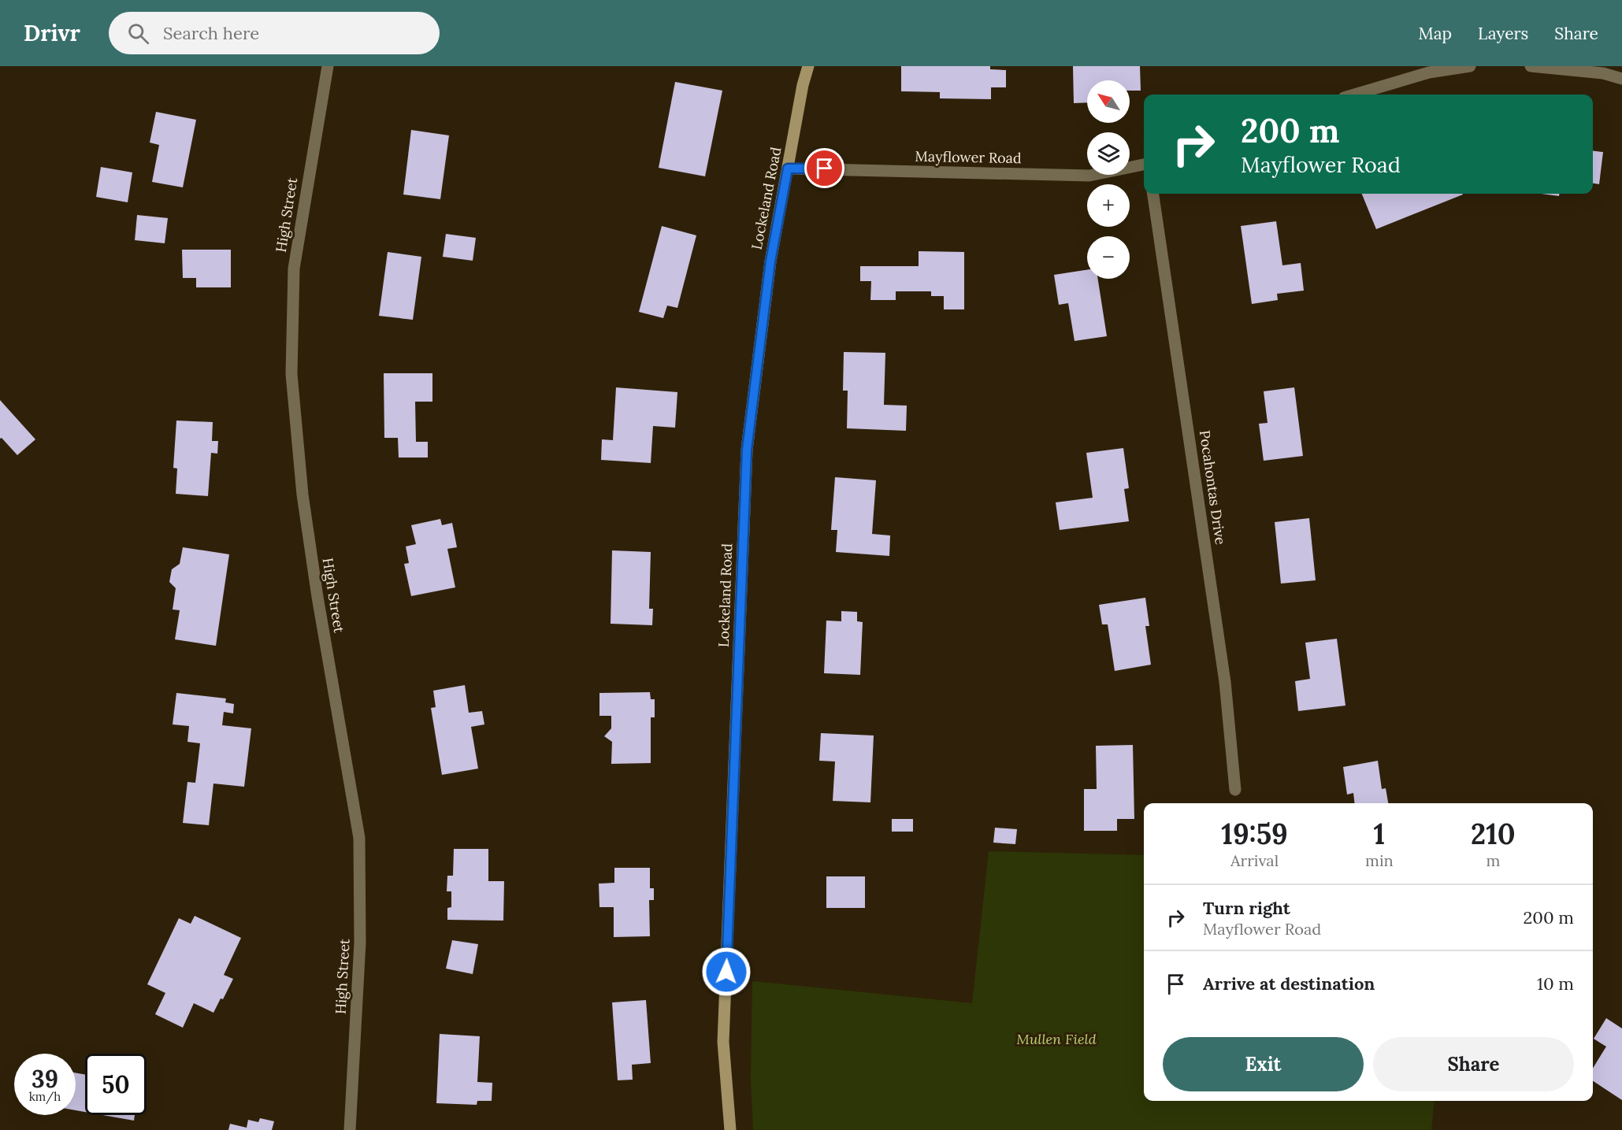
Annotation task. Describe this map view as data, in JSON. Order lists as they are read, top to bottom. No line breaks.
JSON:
{"streets":{"main road":["Lockeland Road"],"street":["Mayflower Road","High Street","Pocahontas Drive"]},"crossings":[["Mayflower Road","Lockeland Road"]],"parks":["Mullen Field"],"north":"top left","page":{"header":"Drivr","search":"Search here","nav":["Map","Layers","Share"],"map_buttons":["+","−"],"turn":["200 m","Mayflower Road"],"eta":["19:59","Arrival","1","min","210","m"],"list":[{"name":"Turn right","note":"Mayflower Road","value":"200 m"},{"name":"Arrive at destination","value":"10 m"}],"buttons":["Exit","Share"],"speed":"39 km/h","limit":"50"}}
